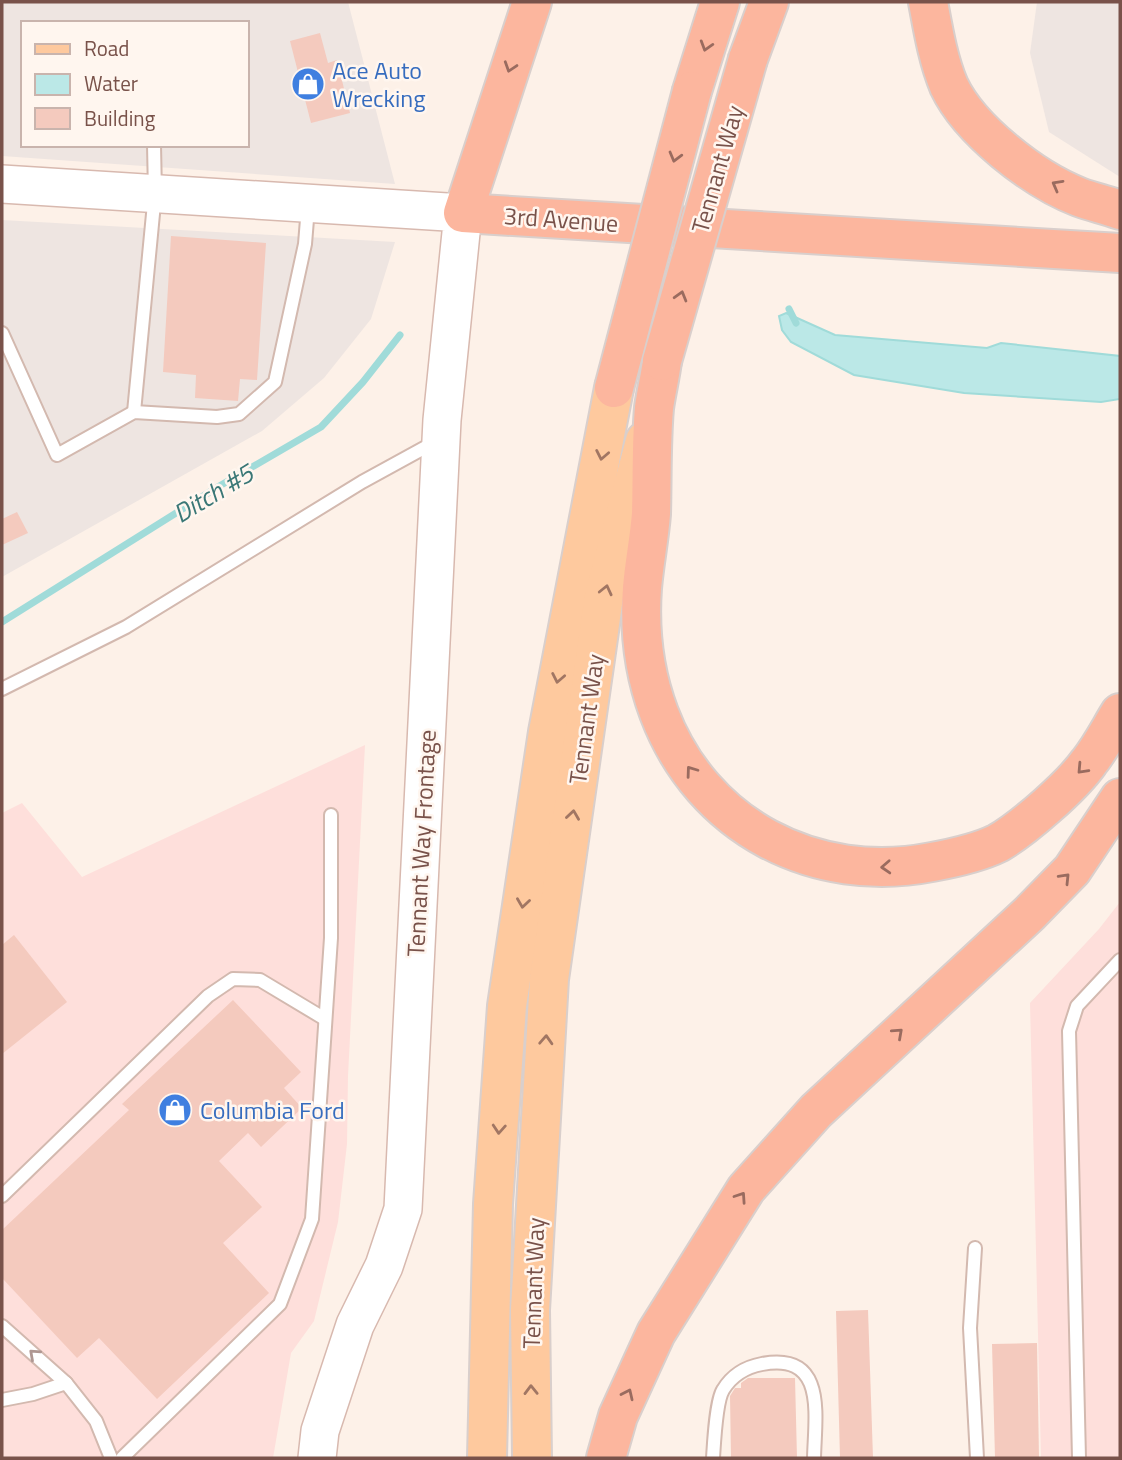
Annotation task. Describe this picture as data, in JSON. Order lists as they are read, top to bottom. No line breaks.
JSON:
{"streets":{"highway":["Tennant Way","3rd Avenue"],"main road":["Tennant Way Frontage"]},"crossings":[["3rd Avenue","Tennant Way Frontage"]],"water":["Ditch #5"],"places":{"shop":["Ace Auto Wrecking","Columbia Ford"]},"legend":["Road","Water","Building"]}
